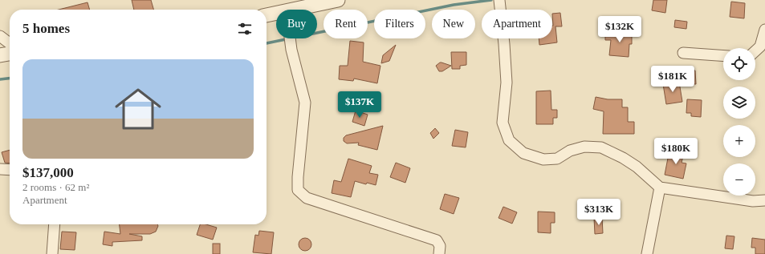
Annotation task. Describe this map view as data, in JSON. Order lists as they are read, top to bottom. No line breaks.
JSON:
{"page":{"chip":["Buy","Rent","Filters","New","Apartment"],"heading":"5 homes","price":["$132K","$181K","$137K","$180K","$313K"],"map_buttons":["+","−"],"list":[{"name":"$137,000","note":"2 rooms · 62 m² · Apartment"}]}}
